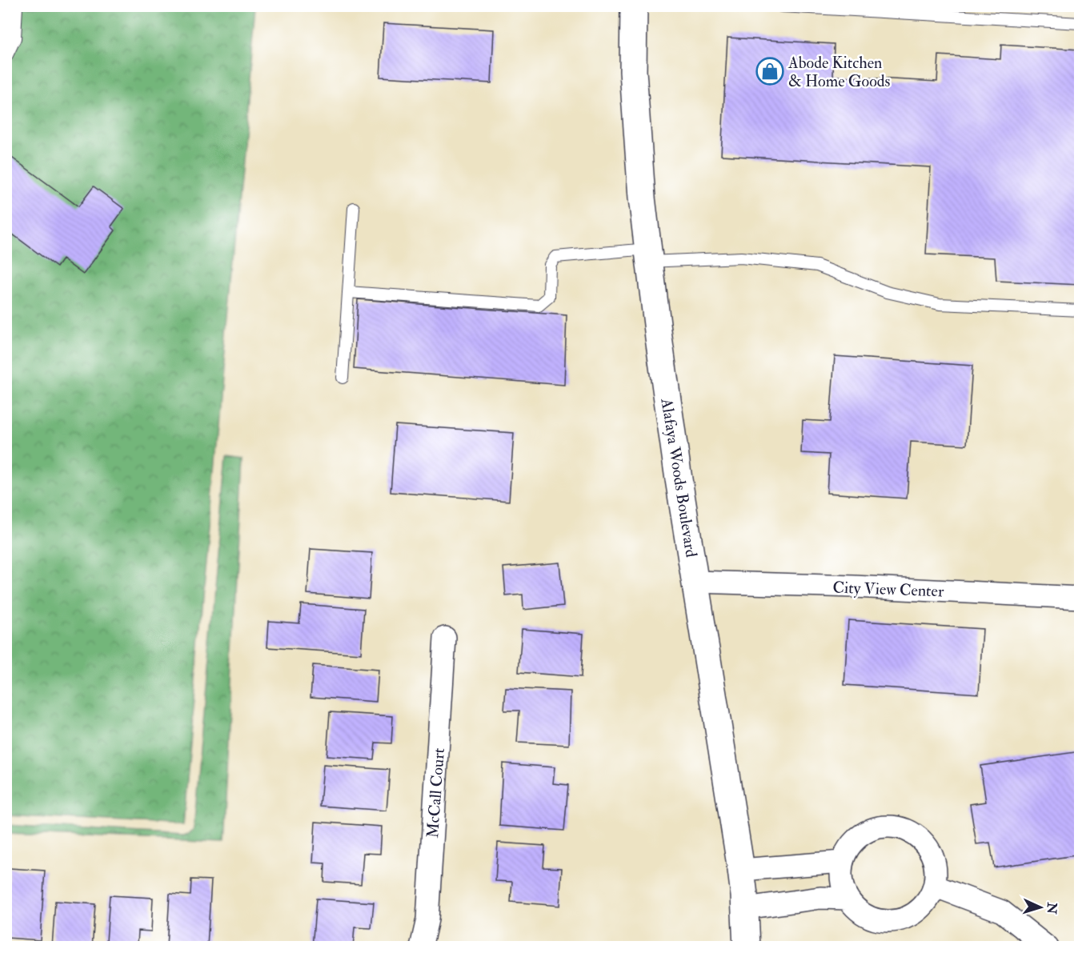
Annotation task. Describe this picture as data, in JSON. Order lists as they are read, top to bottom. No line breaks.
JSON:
{"streets":{"street":["Alafaya Woods Boulevard","City View Center","McCall Court"]},"crossings":[["Alafaya Woods Boulevard","City View Center"]],"places":{"shop":["Abode Kitchen & Home Goods"]},"north":"right"}
